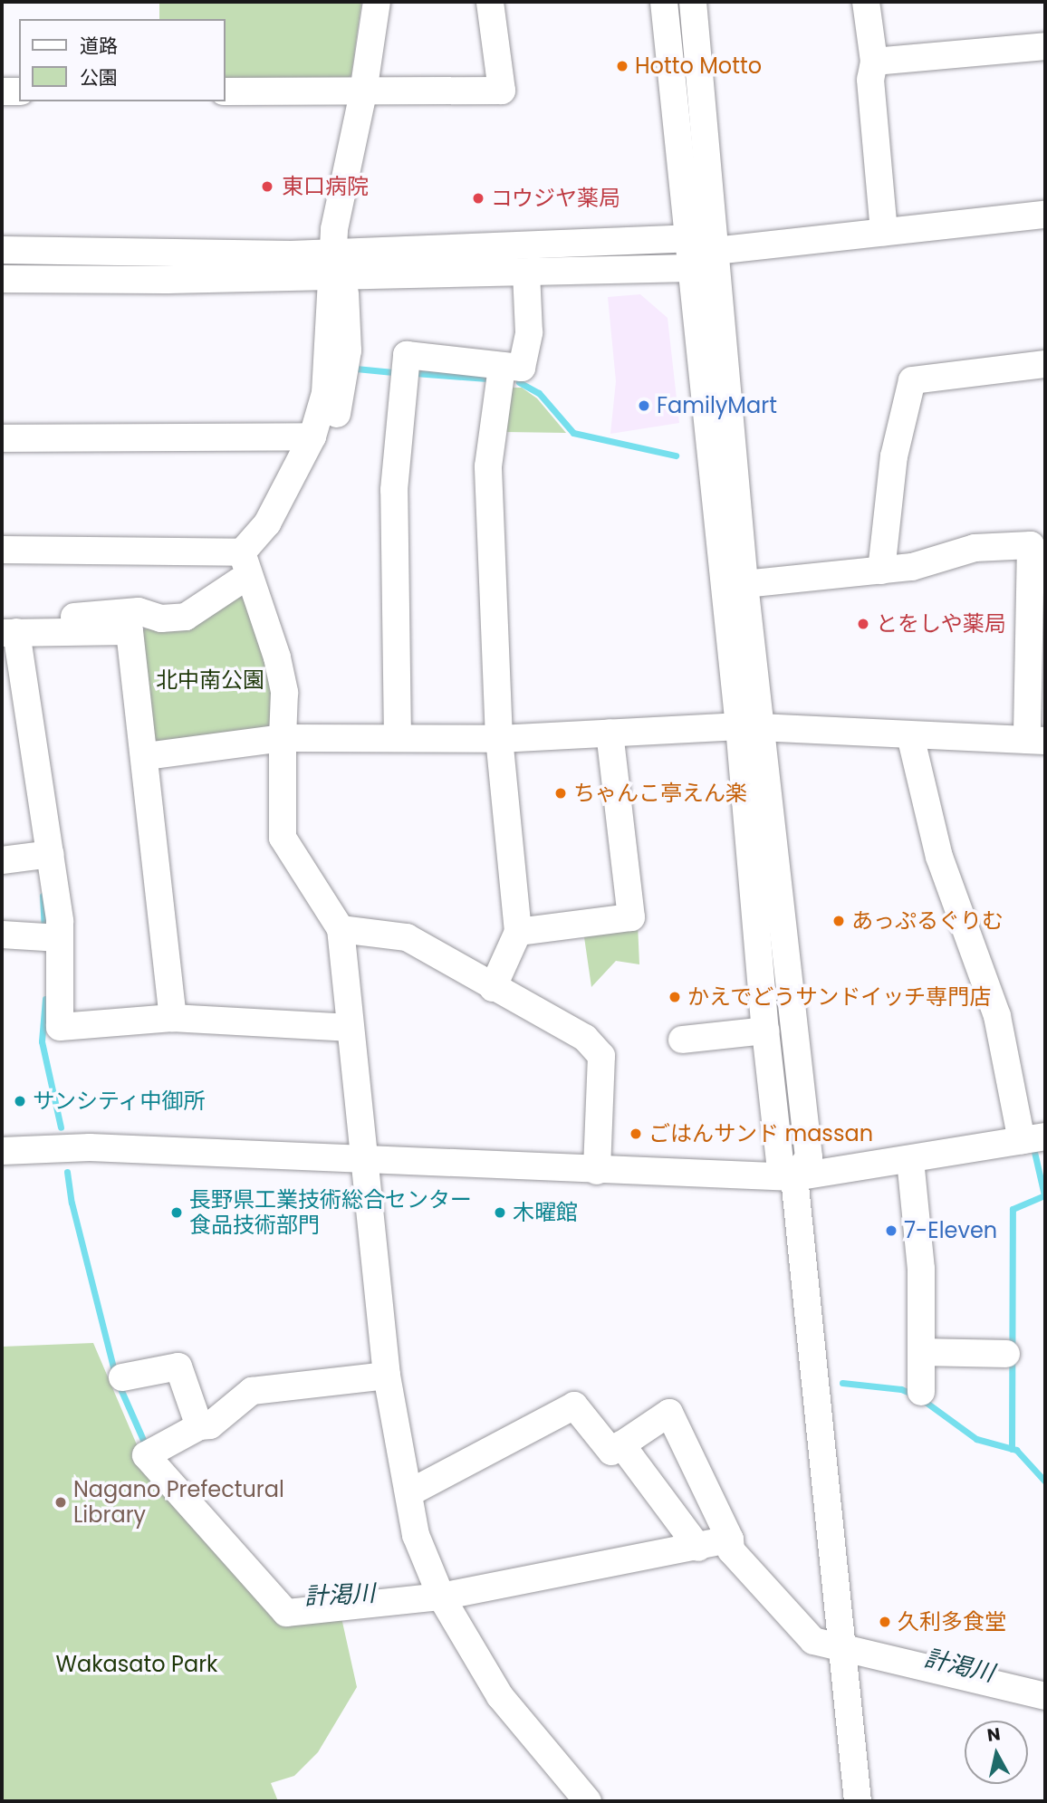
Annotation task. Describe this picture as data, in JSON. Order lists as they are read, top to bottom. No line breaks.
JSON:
{"water":["計渇川"],"parks":["北中南公園","Wakasato Park"],"places":["Hotto Motto","東口病院","コウジヤ薬局","FamilyMart","とをしや薬局","ちゃんこ亭えん楽","あっぷるぐりむ","かえでどうサンドイッチ専門店","サンシティ中御所","ごはんサンド massan","長野県工業技術総合センター 食品技術部門","木曜館","7-Eleven","Nagano Prefectural Library","久利多食堂"],"legend":["道路","公園"],"north":"top"}
